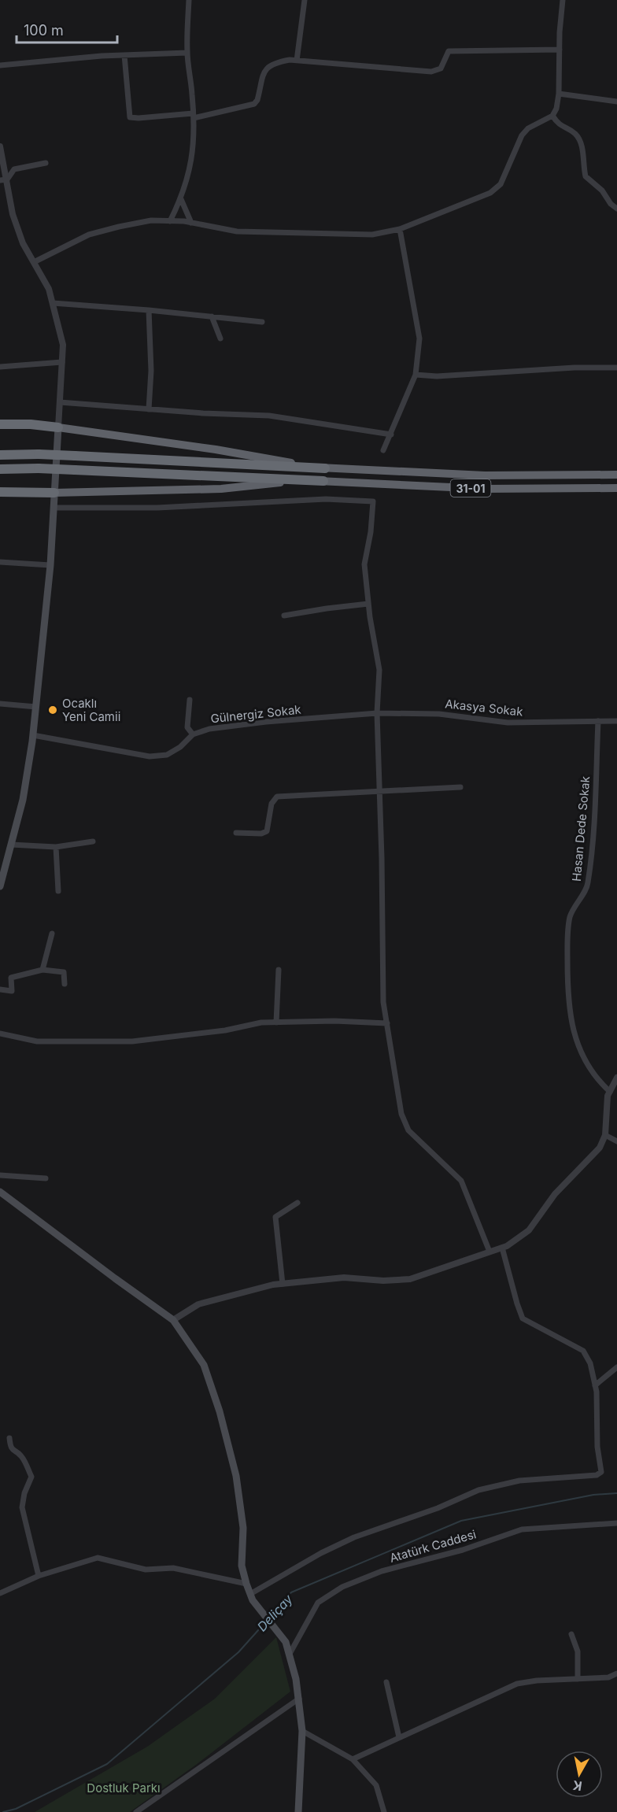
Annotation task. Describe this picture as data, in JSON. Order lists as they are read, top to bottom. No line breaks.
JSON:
{"streets":{"highway":["31-01"],"street":["Akasya Sokak","Gülnergiz Sokak","Hasan Dede Sokak","Atatürk Caddesi"]},"crossings":[["Akasya Sokak","Gülnergiz Sokak"],["Akasya Sokak","Hasan Dede Sokak"]],"water":["Deliçay"],"parks":["Dostluk Parkı"],"places":["Ocaklı Yeni Camii"],"scale_bar":"100 m","north":"bottom"}
